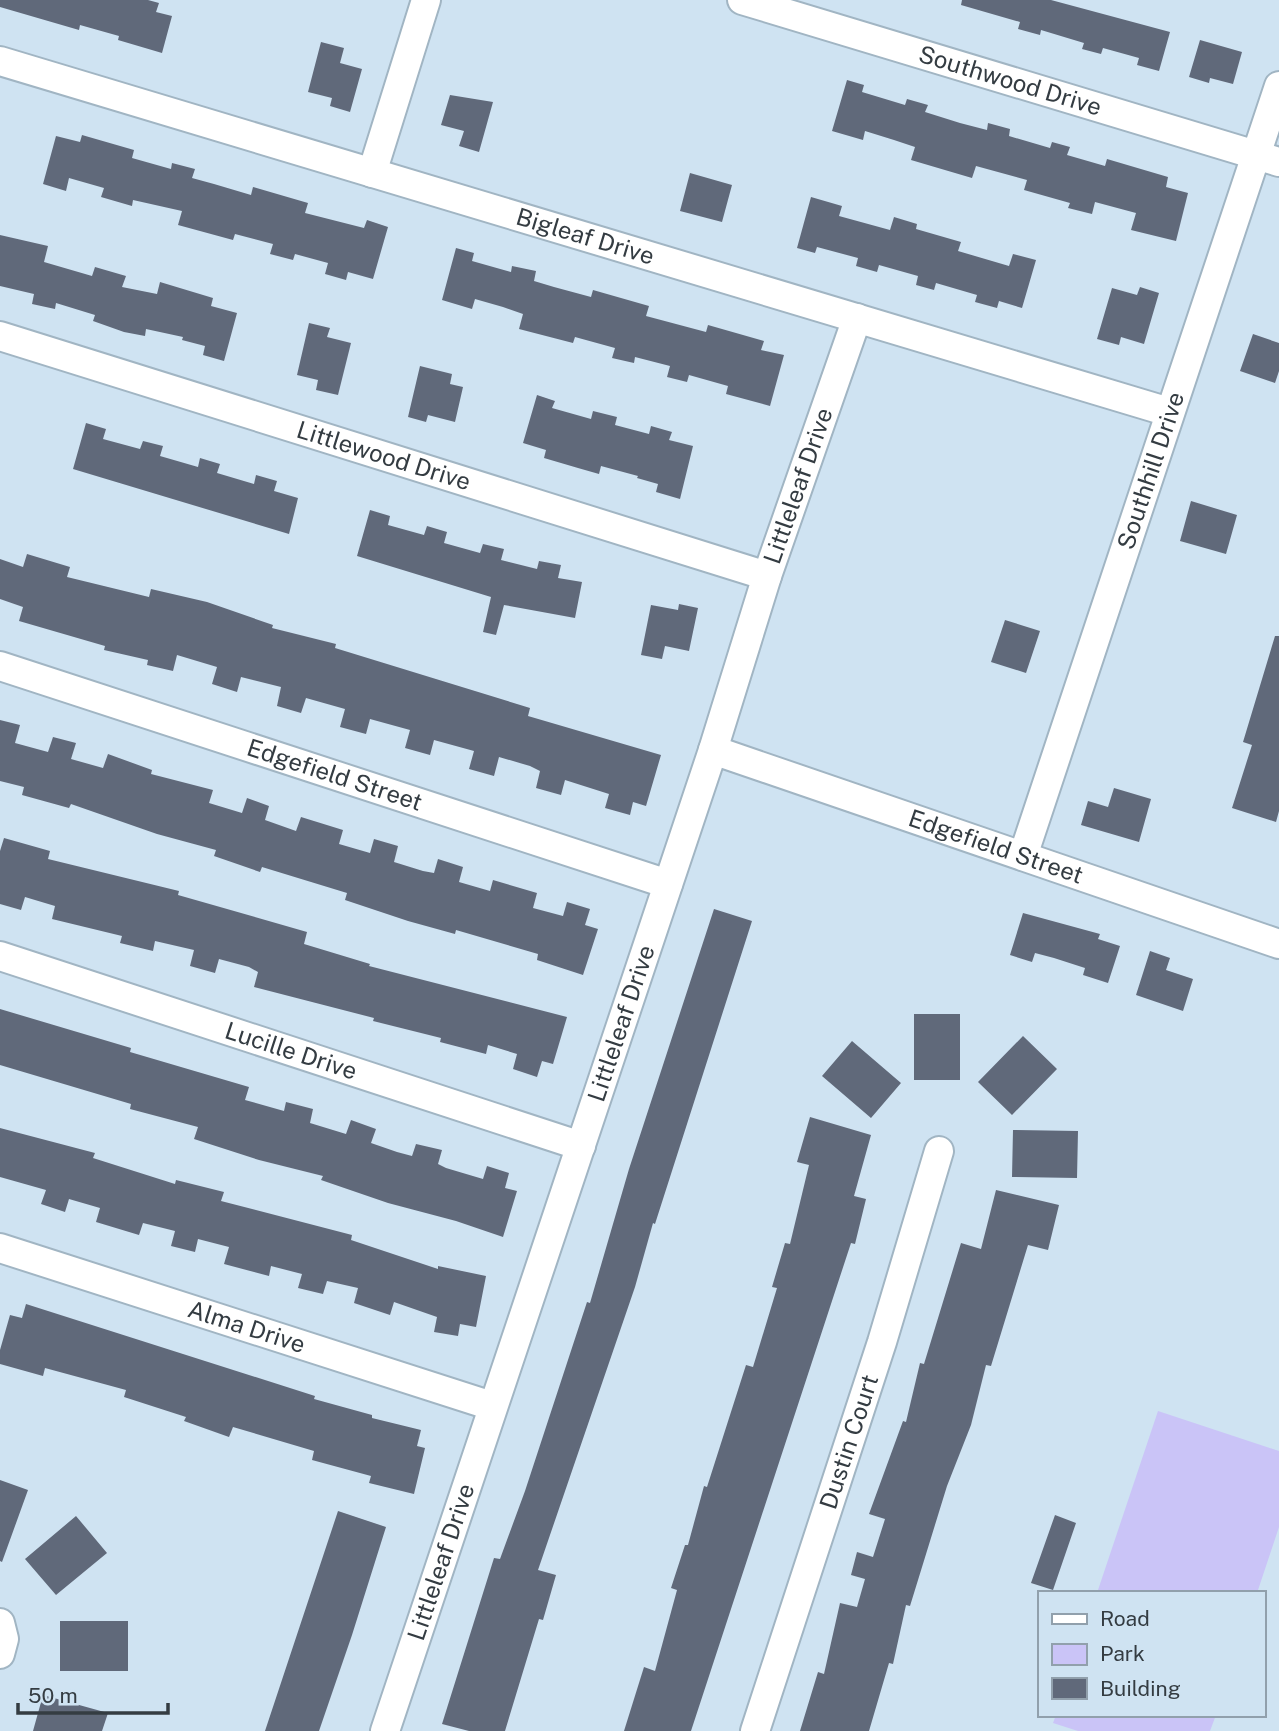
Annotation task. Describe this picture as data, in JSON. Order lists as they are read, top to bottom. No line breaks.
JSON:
{"streets":{"street":["Southwood Drive","Bigleaf Drive","Littlewood Drive","Southhill Drive","Littleleaf Drive","Edgefield Street","Lucille Drive","Alma Drive","Dustin Court"]},"crossings":[["Southwood Drive","Southhill Drive"],["Bigleaf Drive","Southhill Drive"],["Bigleaf Drive","Littleleaf Drive"],["Littlewood Drive","Littleleaf Drive"],["Southhill Drive","Edgefield Street"],["Littleleaf Drive","Edgefield Street"],["Littleleaf Drive","Lucille Drive"],["Littleleaf Drive","Alma Drive"]],"legend":["Road","Park","Building"],"scale_bar":"50 m"}
